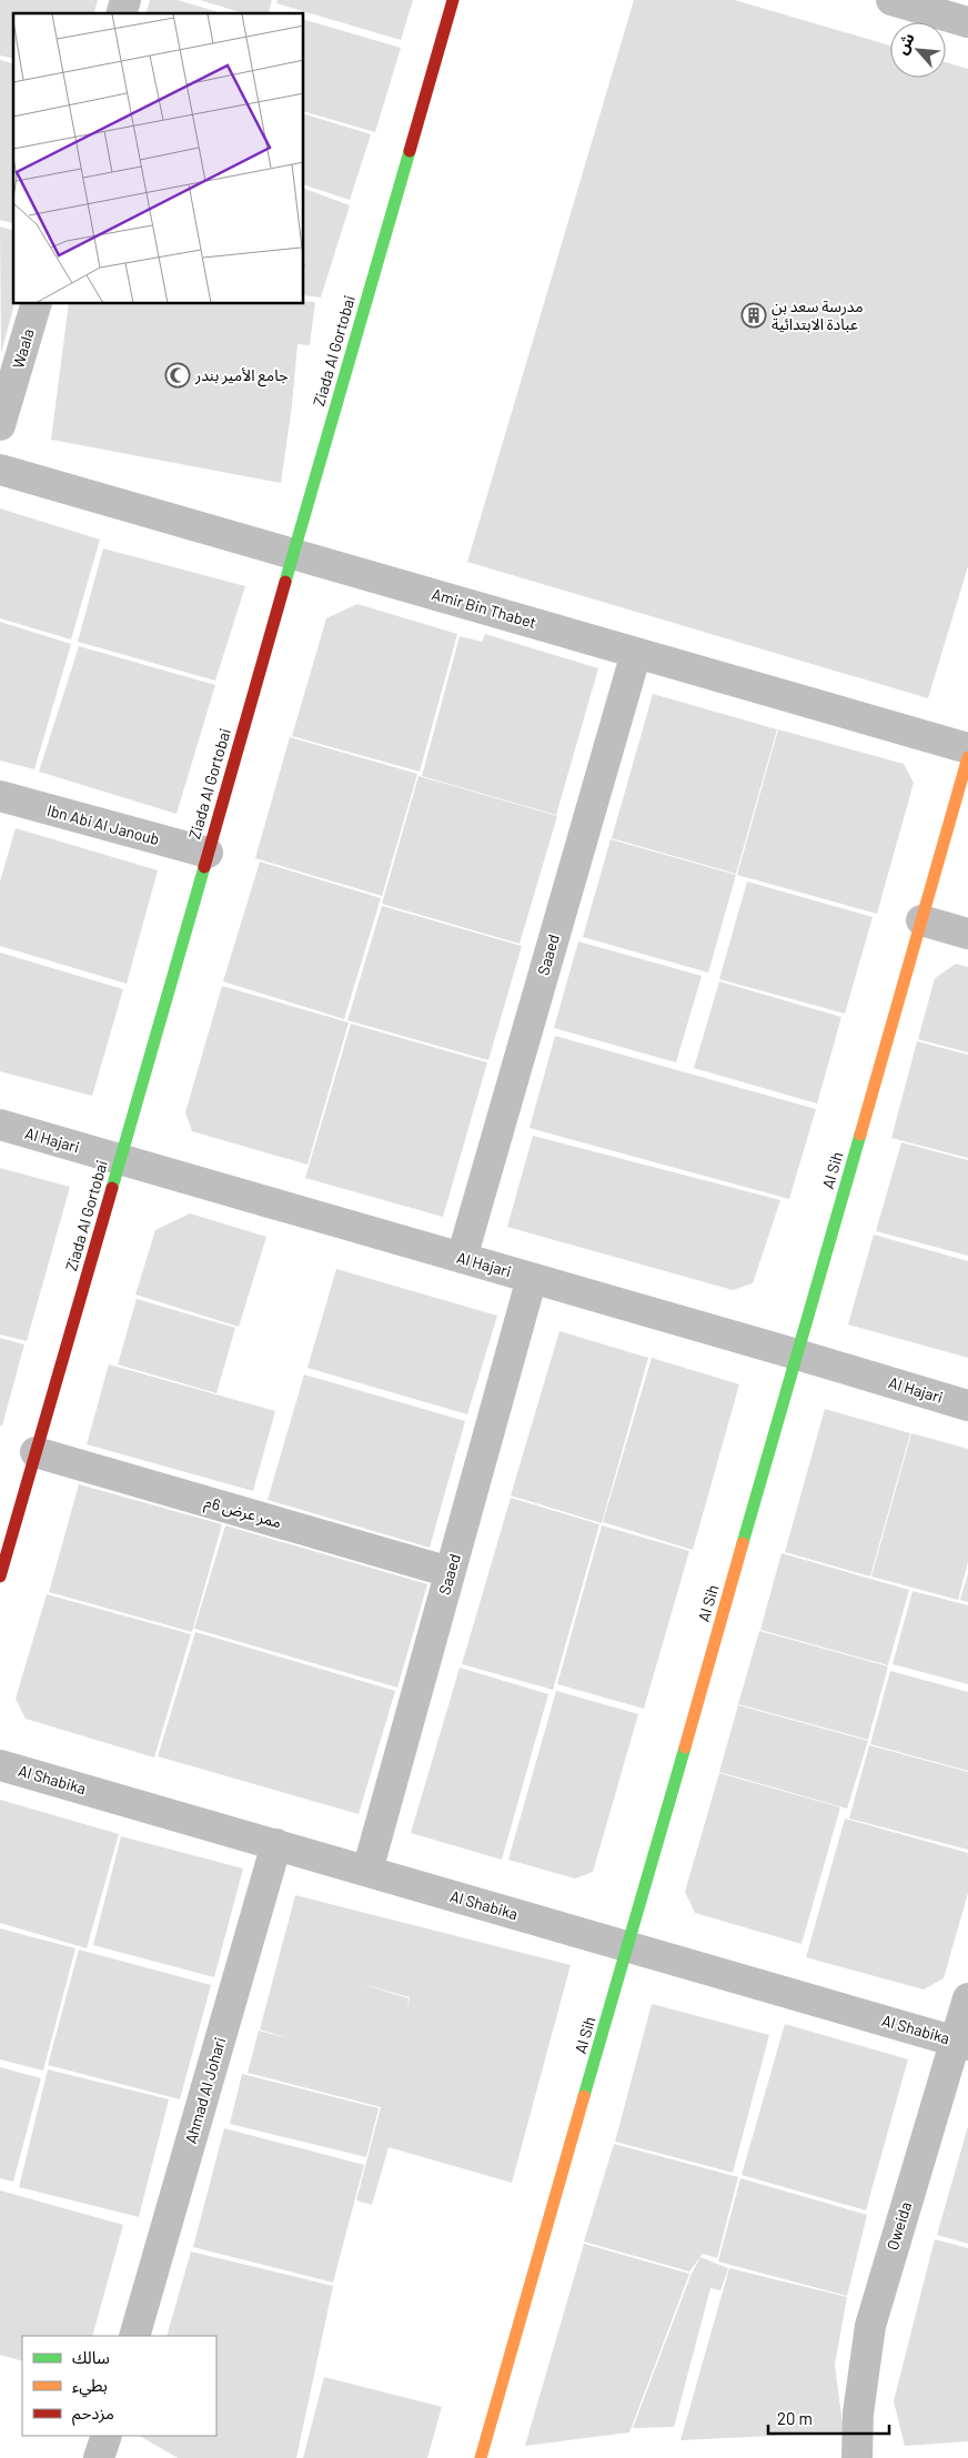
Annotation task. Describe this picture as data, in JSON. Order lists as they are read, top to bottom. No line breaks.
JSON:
{"streets":{"street":["Waala","Ziada Al Gortobai","Amir Bin Thabet","Ibn Abi Al Janoub","Saaed","Al Hajari","Al Sih","ممر عرض 6م","Al Shabika","Ahmad Al Johari","Oweida"]},"crossings":[["Ziada Al Gortobai","Amir Bin Thabet"],["Ziada Al Gortobai","Ibn Abi Al Janoub"],["Ziada Al Gortobai","Al Hajari"],["Ziada Al Gortobai","ممر عرض 6م"],["Amir Bin Thabet","Saaed"],["Saaed","Al Hajari"],["Saaed","ممر عرض 6م"],["Saaed","Al Shabika"],["Al Hajari","Al Sih"],["Al Sih","Al Shabika"],["Al Shabika","Ahmad Al Johari"],["Al Shabika","Oweida"]],"places":{"building":["مدرسة سعد بن عبادة الابتدائية"],"mosque":["جامع الأمير بندر"]},"legend":["سالك","بطيء","مزدحم"],"scale_bar":"20 m","north":"top left"}
